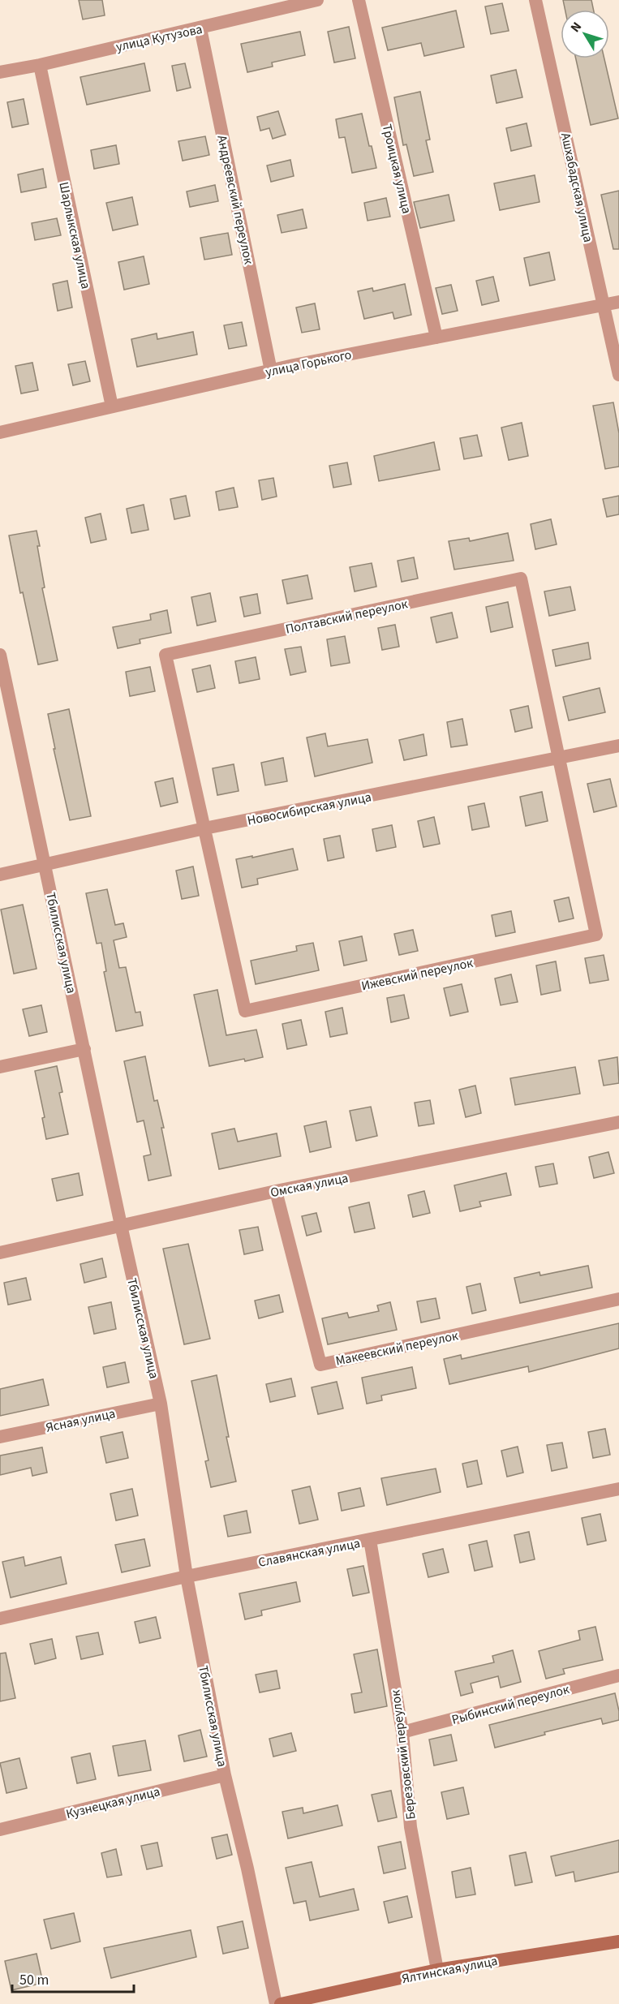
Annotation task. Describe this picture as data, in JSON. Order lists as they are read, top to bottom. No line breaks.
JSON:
{"streets":{"main road":["Ялтинская улица"],"street":["улица Кутузова","Троицкая улица","Ашхабадская улица","Андреевский переулок","Шарлыкская улица","улица Горького","Полтавский переулок","Новосибирская улица","Тбилисская улица","Ижевский переулок","Омская улица","Макеевский переулок","Ясная улица","Славянская улица","Рыбинский переулок","Березовский переулок","Кузнецкая улица"]},"crossings":[["улица Кутузова","Андреевский переулок"],["улица Кутузова","Шарлыкская улица"],["Троицкая улица","улица Горького"],["Ашхабадская улица","улица Горького"],["Андреевский переулок","улица Горького"],["Шарлыкская улица","улица Горького"],["Полтавский переулок","Новосибирская улица"],["Полтавский переулок","Ижевский переулок"],["Новосибирская улица","Тбилисская улица"],["Новосибирская улица","Ижевский переулок"],["Тбилисская улица","Омская улица"],["Тбилисская улица","Ясная улица"],["Тбилисская улица","Славянская улица"],["Тбилисская улица","Кузнецкая улица"],["Омская улица","Макеевский переулок"],["Славянская улица","Березовский переулок"],["Рыбинский переулок","Березовский переулок"],["Березовский переулок","Ялтинская улица"]],"scale_bar":"50 m","north":"top left"}
